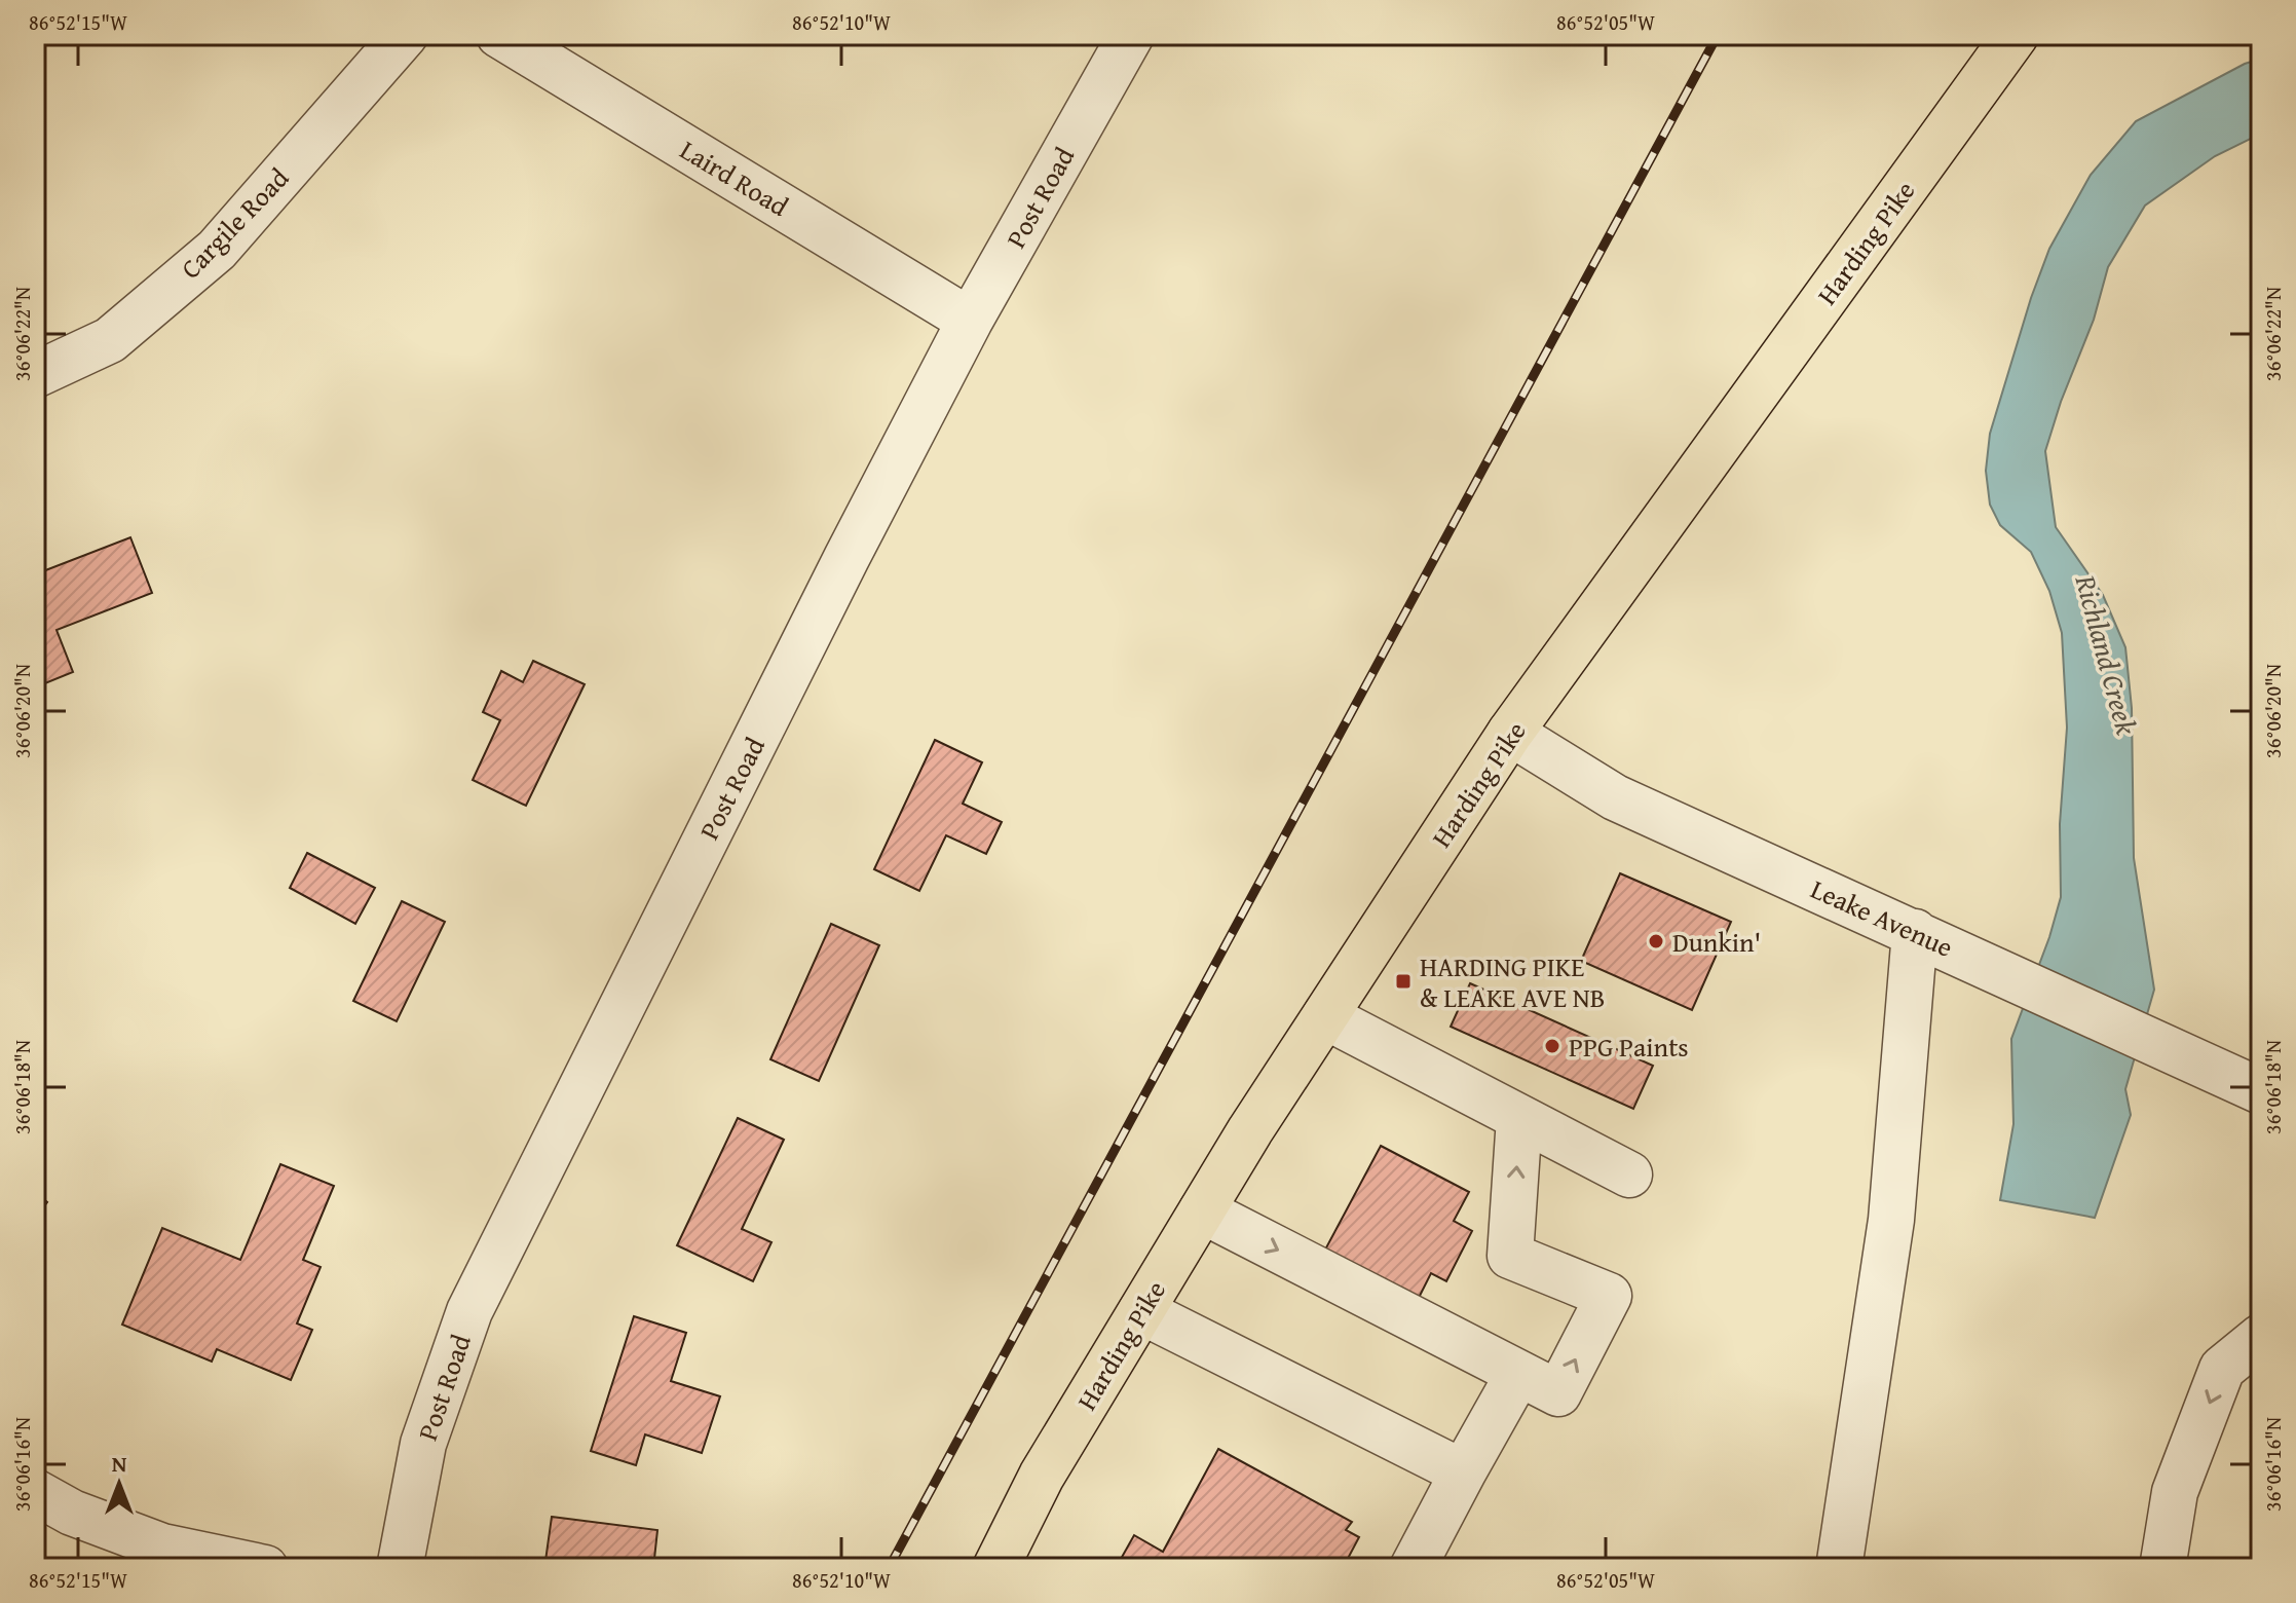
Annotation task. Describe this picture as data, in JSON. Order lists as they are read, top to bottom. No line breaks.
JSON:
{"streets":{"main road":["Harding Pike"],"street":["Laird Road","Post Road","Cargile Road","Leake Avenue"]},"crossings":[["Laird Road","Post Road"],["Harding Pike","Leake Avenue"]],"water":["Richland Creek"],"places":{"other":["Dunkin'","PPG Paints"],"transit":["HARDING PIKE & LEAKE AVE NB"]},"north":"top","coordinates":["86°52'15\"W","86°52'10\"W","86°52'05\"W","36°06'22\"N","36°06'20\"N","36°06'18\"N","36°06'16\"N"]}
